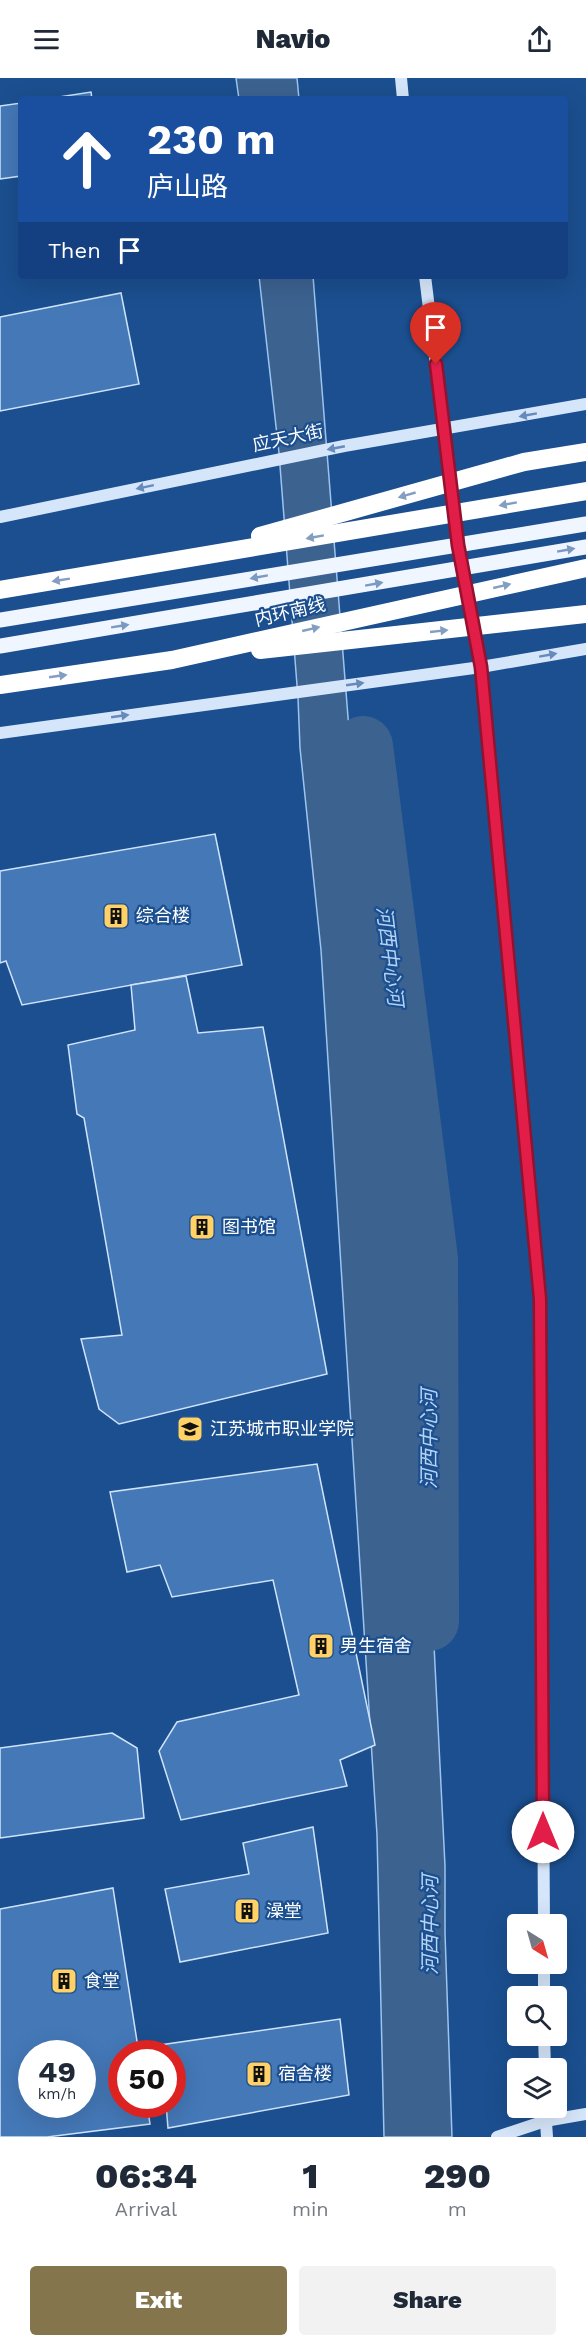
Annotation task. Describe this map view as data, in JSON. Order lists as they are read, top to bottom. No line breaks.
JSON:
{"streets":{"highway":["内环南线"],"main road":["应天大街"]},"one_way":["应天大街"],"water":["河西中心河"],"places":{"building":["综合楼","图书馆","男生宿舍","澡堂","食堂","宿舍楼"],"school or university":["江苏城市职业学院"]},"north":"bottom right","page":{"header":"Navio","turn":["230 m","庐山路"],"then":"Then","speed":"49 km/h","limit":"50","eta":["06:34","Arrival","1","min","290","m"],"buttons":["Exit","Share"]}}
